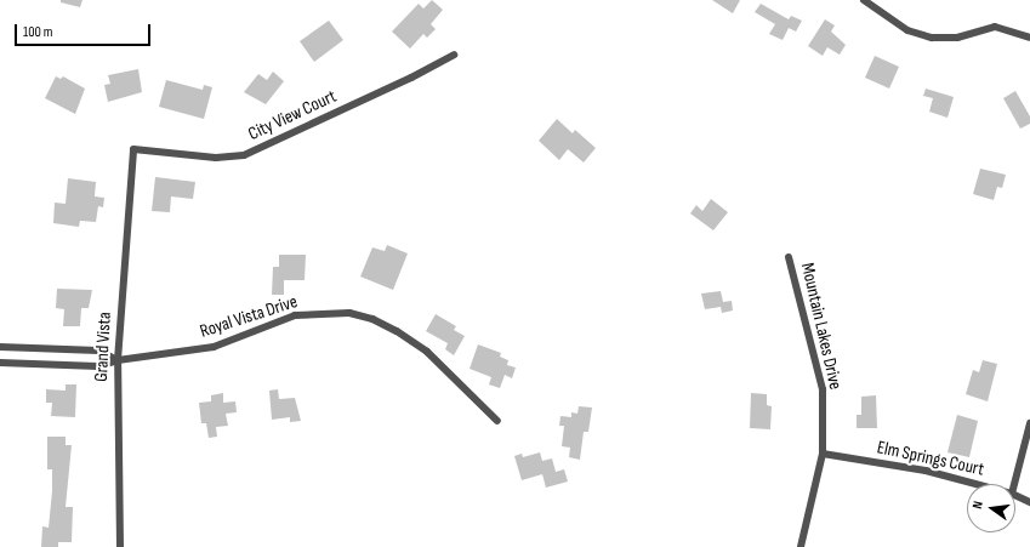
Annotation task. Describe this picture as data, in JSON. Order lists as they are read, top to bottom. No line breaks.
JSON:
{"streets":{"street":["City View Court","Royal Vista Drive","Mountain Lakes Drive","Grand Vista","Elm Springs Court"]},"crossings":[["City View Court","Grand Vista"],["Royal Vista Drive","Grand Vista"],["Mountain Lakes Drive","Elm Springs Court"]],"scale_bar":"100 m","north":"left"}
